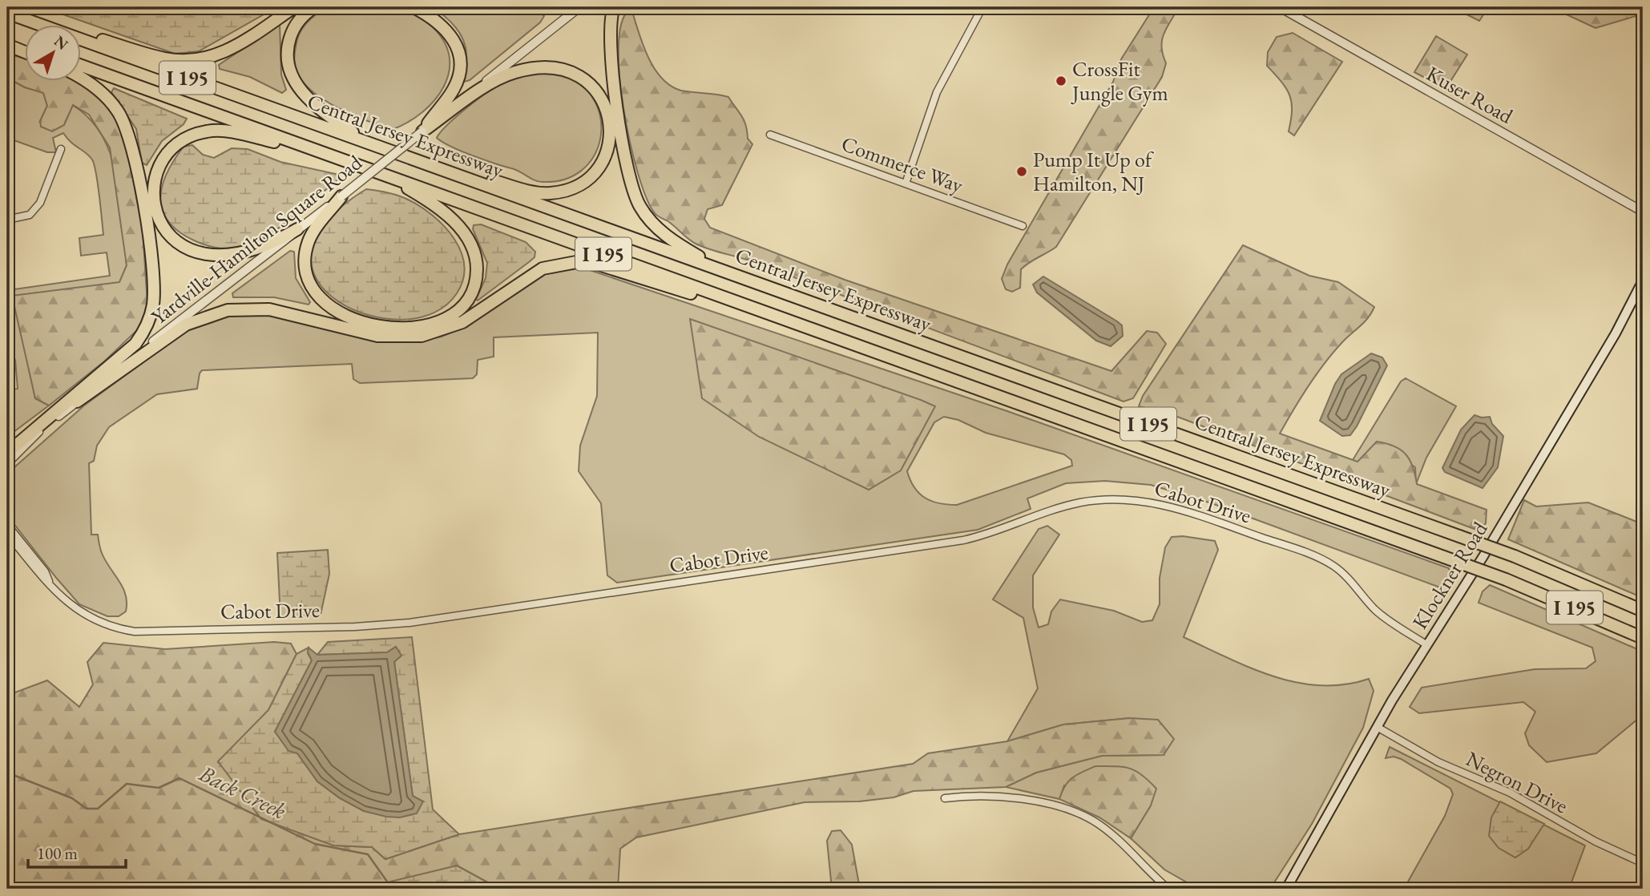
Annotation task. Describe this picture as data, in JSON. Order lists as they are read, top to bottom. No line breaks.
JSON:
{"streets":{"highway":["I 195","Central Jersey Expressway"],"main road":["Klockner Road"],"street":["Kuser Road","Commerce Way","Yardville-Hamilton Square Road","Cabot Drive","Negron Drive"]},"crossings":[["Cabot Drive","Klockner Road"],["Klockner Road","Negron Drive"]],"water":["Back Creek"],"places":["CrossFit Jungle Gym","Pump It Up of Hamilton, NJ"],"scale_bar":"100 m","north":"top right"}
